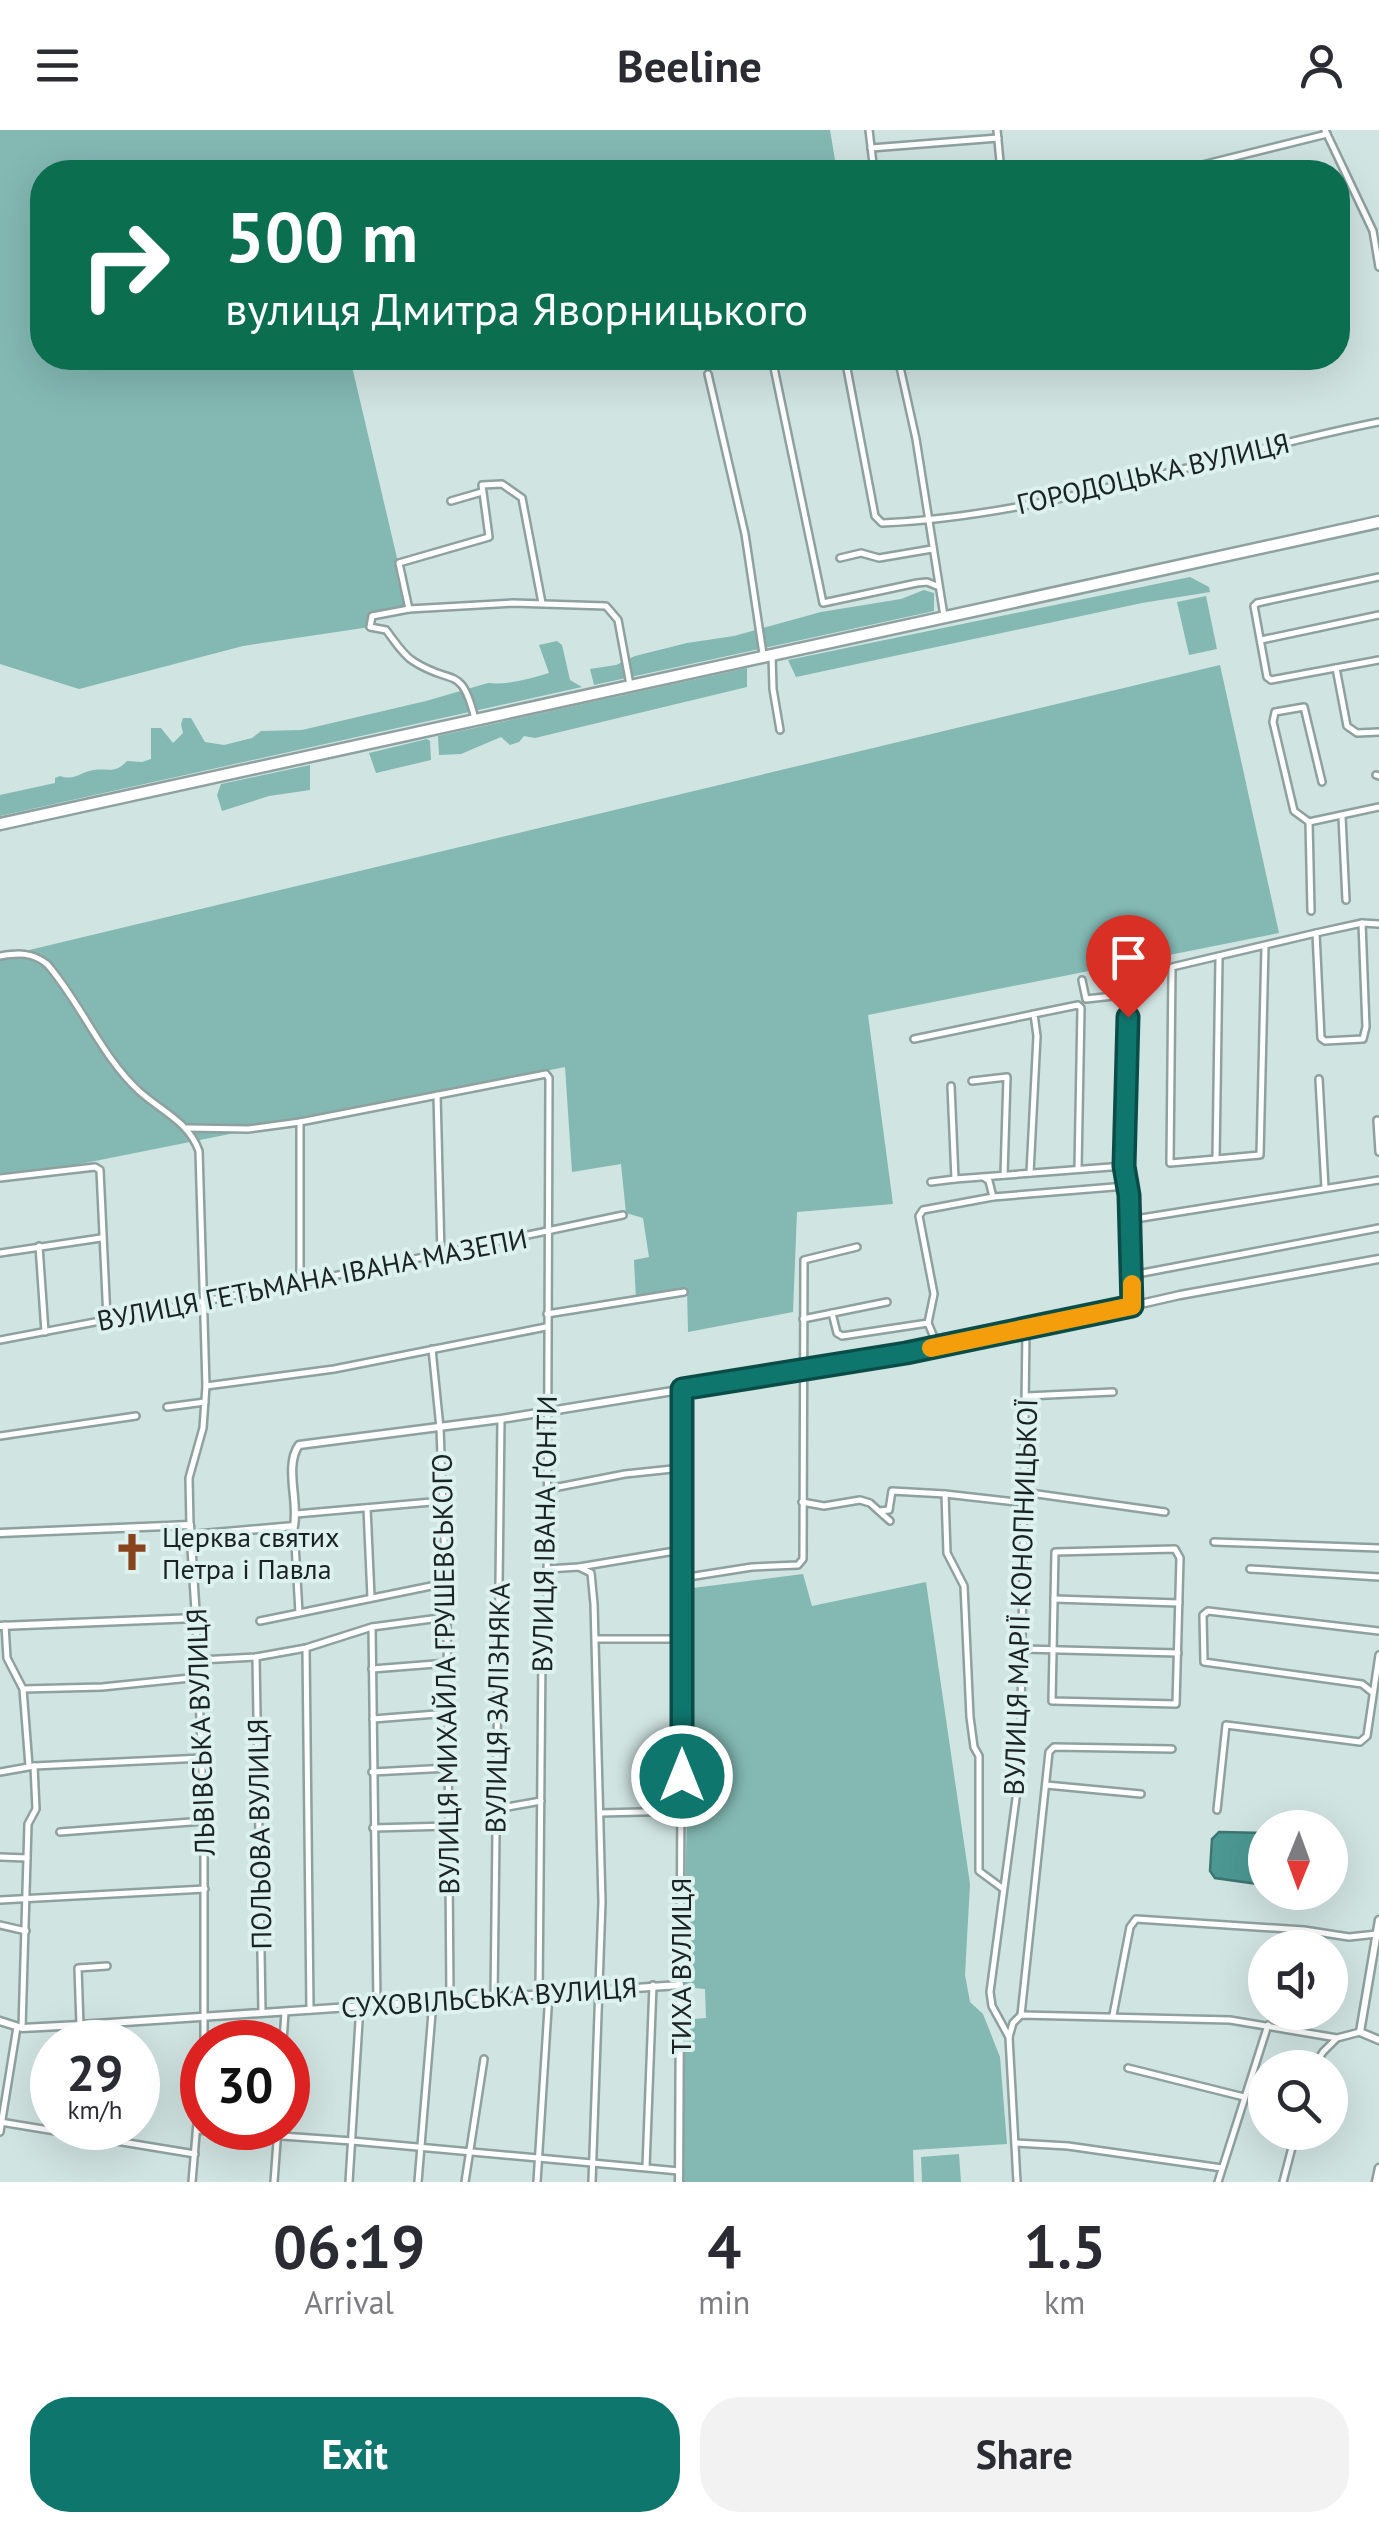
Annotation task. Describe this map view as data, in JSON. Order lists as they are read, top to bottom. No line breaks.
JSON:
{"streets":{"street":["ГОРОДОЦЬКА ВУЛИЦЯ","ВУЛИЦЯ ГЕТЬМАНА ІВАНА МАЗЕПИ","ВУЛИЦЯ ІВАНА ҐОНТИ","ВУЛИЦЯ МАРІЇ КОНОПНИЦЬКОЇ","ВУЛИЦЯ МИХАЙЛА ГРУШЕВСЬКОГО","ВУЛИЦЯ ЗАЛІЗНЯКА","ЛЬВІВСЬКА ВУЛИЦЯ","ПОЛЬОВА ВУЛИЦЯ","ТИХА ВУЛИЦЯ","СУХОВІЛЬСЬКА ВУЛИЦЯ"]},"crossings":[["ВУЛИЦЯ ГЕТЬМАНА ІВАНА МАЗЕПИ","ВУЛИЦЯ ІВАНА ҐОНТИ"],["ВУЛИЦЯ ГЕТЬМАНА ІВАНА МАЗЕПИ","ЛЬВІВСЬКА ВУЛИЦЯ"],["ВУЛИЦЯ ІВАНА ҐОНТИ","СУХОВІЛЬСЬКА ВУЛИЦЯ"],["ВУЛИЦЯ МИХАЙЛА ГРУШЕВСЬКОГО","СУХОВІЛЬСЬКА ВУЛИЦЯ"],["ВУЛИЦЯ ЗАЛІЗНЯКА","СУХОВІЛЬСЬКА ВУЛИЦЯ"],["ЛЬВІВСЬКА ВУЛИЦЯ","СУХОВІЛЬСЬКА ВУЛИЦЯ"],["ПОЛЬОВА ВУЛИЦЯ","СУХОВІЛЬСЬКА ВУЛИЦЯ"],["ТИХА ВУЛИЦЯ","СУХОВІЛЬСЬКА ВУЛИЦЯ"]],"places":{"church":["Церква святих Петра і Павла"]},"north":"bottom","page":{"header":"Beeline","turn":["500 m","вулиця Дмитра Яворницького"],"speed":"29 km/h","limit":"30","eta":["06:19","Arrival","4","min","1.5","km"],"buttons":["Exit","Share"]}}
